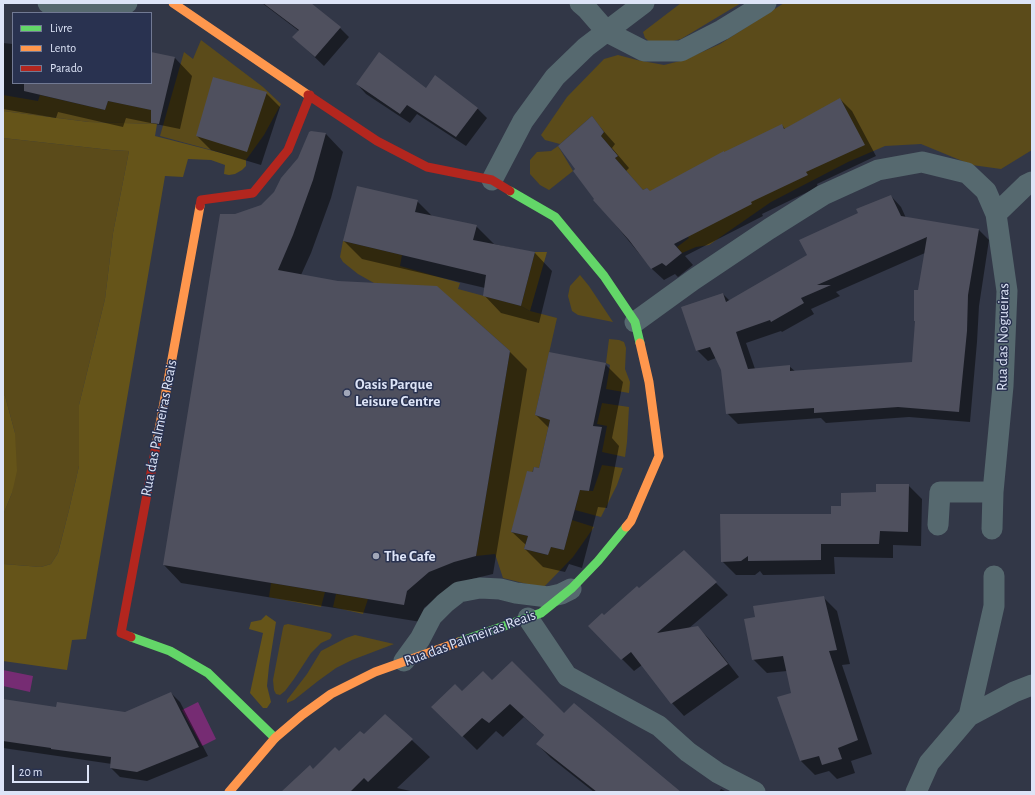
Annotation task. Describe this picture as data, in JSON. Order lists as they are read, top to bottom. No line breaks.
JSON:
{"streets":{"street":["Rua das Nogueiras","Rua das Palmeiras Reais"]},"crossings":[["Rua das Nogueiras","Rua das Palmeiras Reais"]],"places":["Oasis Parque Leisure Centre","The Cafe"],"legend":["Livre","Lento","Parado"],"scale_bar":"20 m"}
